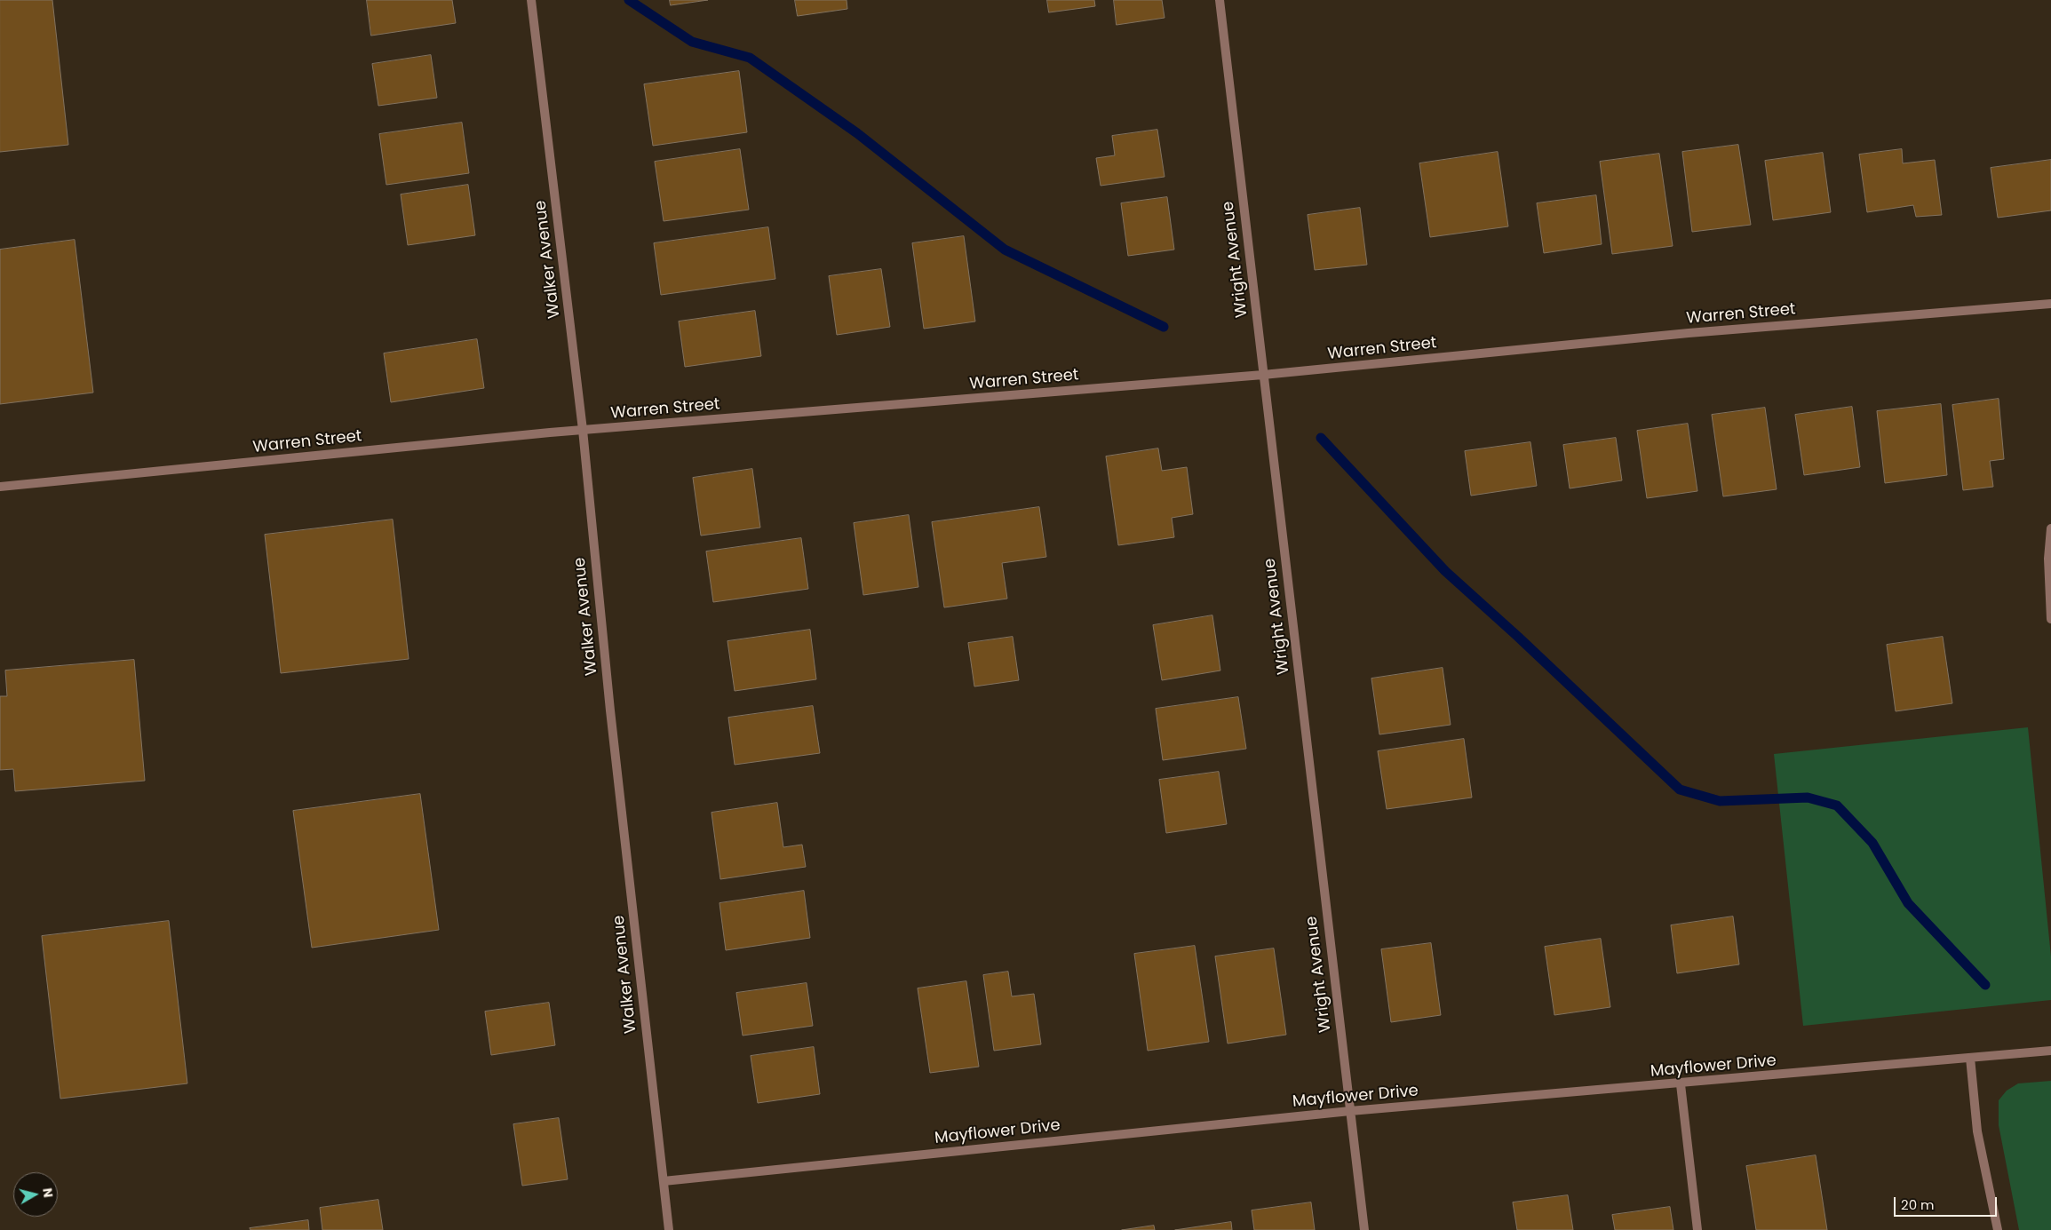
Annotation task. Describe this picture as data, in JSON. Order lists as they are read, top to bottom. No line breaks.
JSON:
{"streets":{"street":["Walker Avenue","Wright Avenue","Warren Street","Mayflower Drive"]},"crossings":[["Walker Avenue","Warren Street"],["Walker Avenue","Mayflower Drive"],["Wright Avenue","Warren Street"],["Wright Avenue","Mayflower Drive"]],"scale_bar":"20 m","north":"right"}
